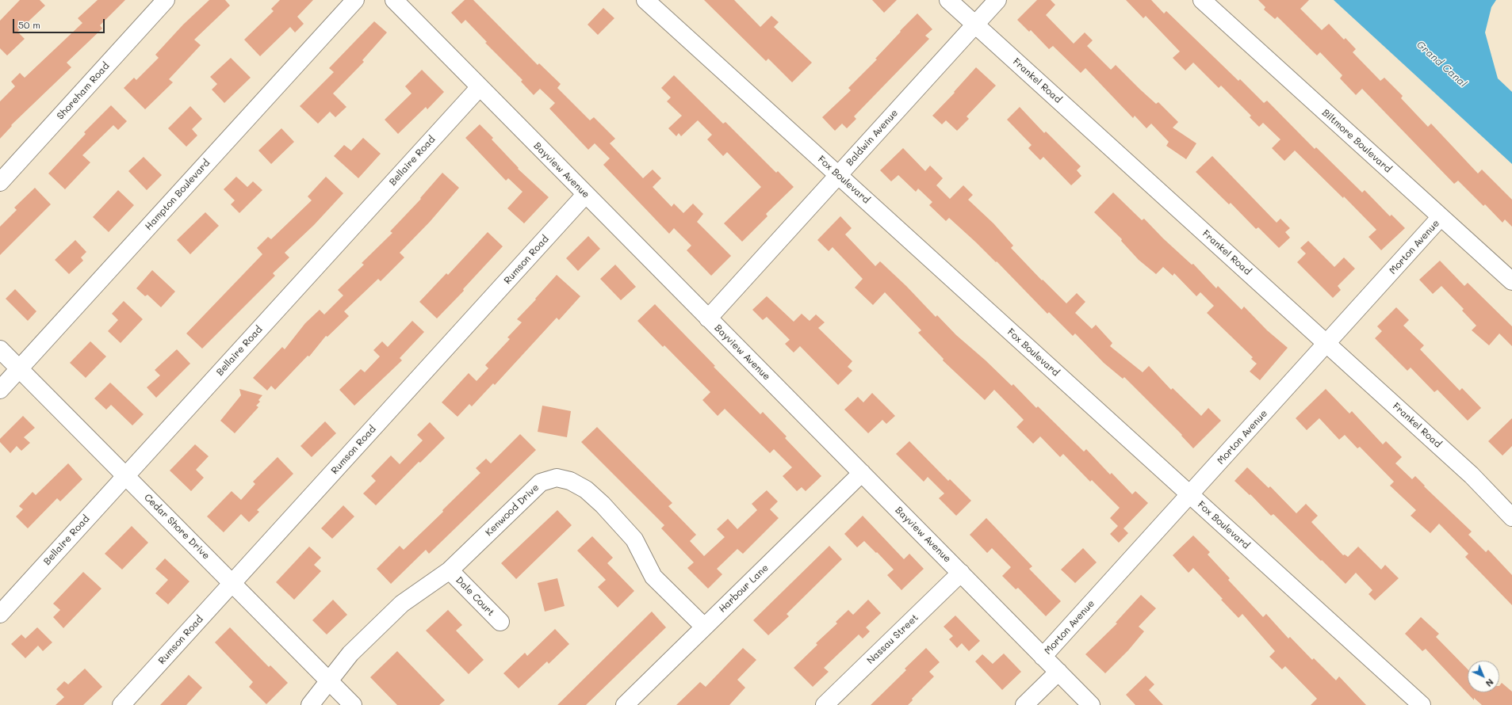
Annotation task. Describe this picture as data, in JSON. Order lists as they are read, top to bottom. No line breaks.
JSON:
{"streets":{"street":["Frankel Road","Shoreham Road","Baldwin Avenue","Biltmore Boulevard","Bellaire Road","Bayview Avenue","Fox Boulevard","Hampton Boulevard","Morton Avenue","Rumson Road","Kenwood Drive","Cedar Shore Drive","Harbour Lane","Dale Court","Nassau Street"]},"crossings":[["Frankel Road","Baldwin Avenue"],["Frankel Road","Morton Avenue"],["Baldwin Avenue","Bayview Avenue"],["Baldwin Avenue","Fox Boulevard"],["Biltmore Boulevard","Morton Avenue"],["Bellaire Road","Bayview Avenue"],["Bellaire Road","Cedar Shore Drive"],["Bayview Avenue","Morton Avenue"],["Bayview Avenue","Rumson Road"],["Bayview Avenue","Harbour Lane"],["Bayview Avenue","Nassau Street"],["Fox Boulevard","Morton Avenue"],["Hampton Boulevard","Cedar Shore Drive"],["Rumson Road","Cedar Shore Drive"],["Kenwood Drive","Cedar Shore Drive"],["Kenwood Drive","Harbour Lane"],["Kenwood Drive","Dale Court"]],"water":["Grand Canal"],"scale_bar":"50 m","north":"bottom right"}
